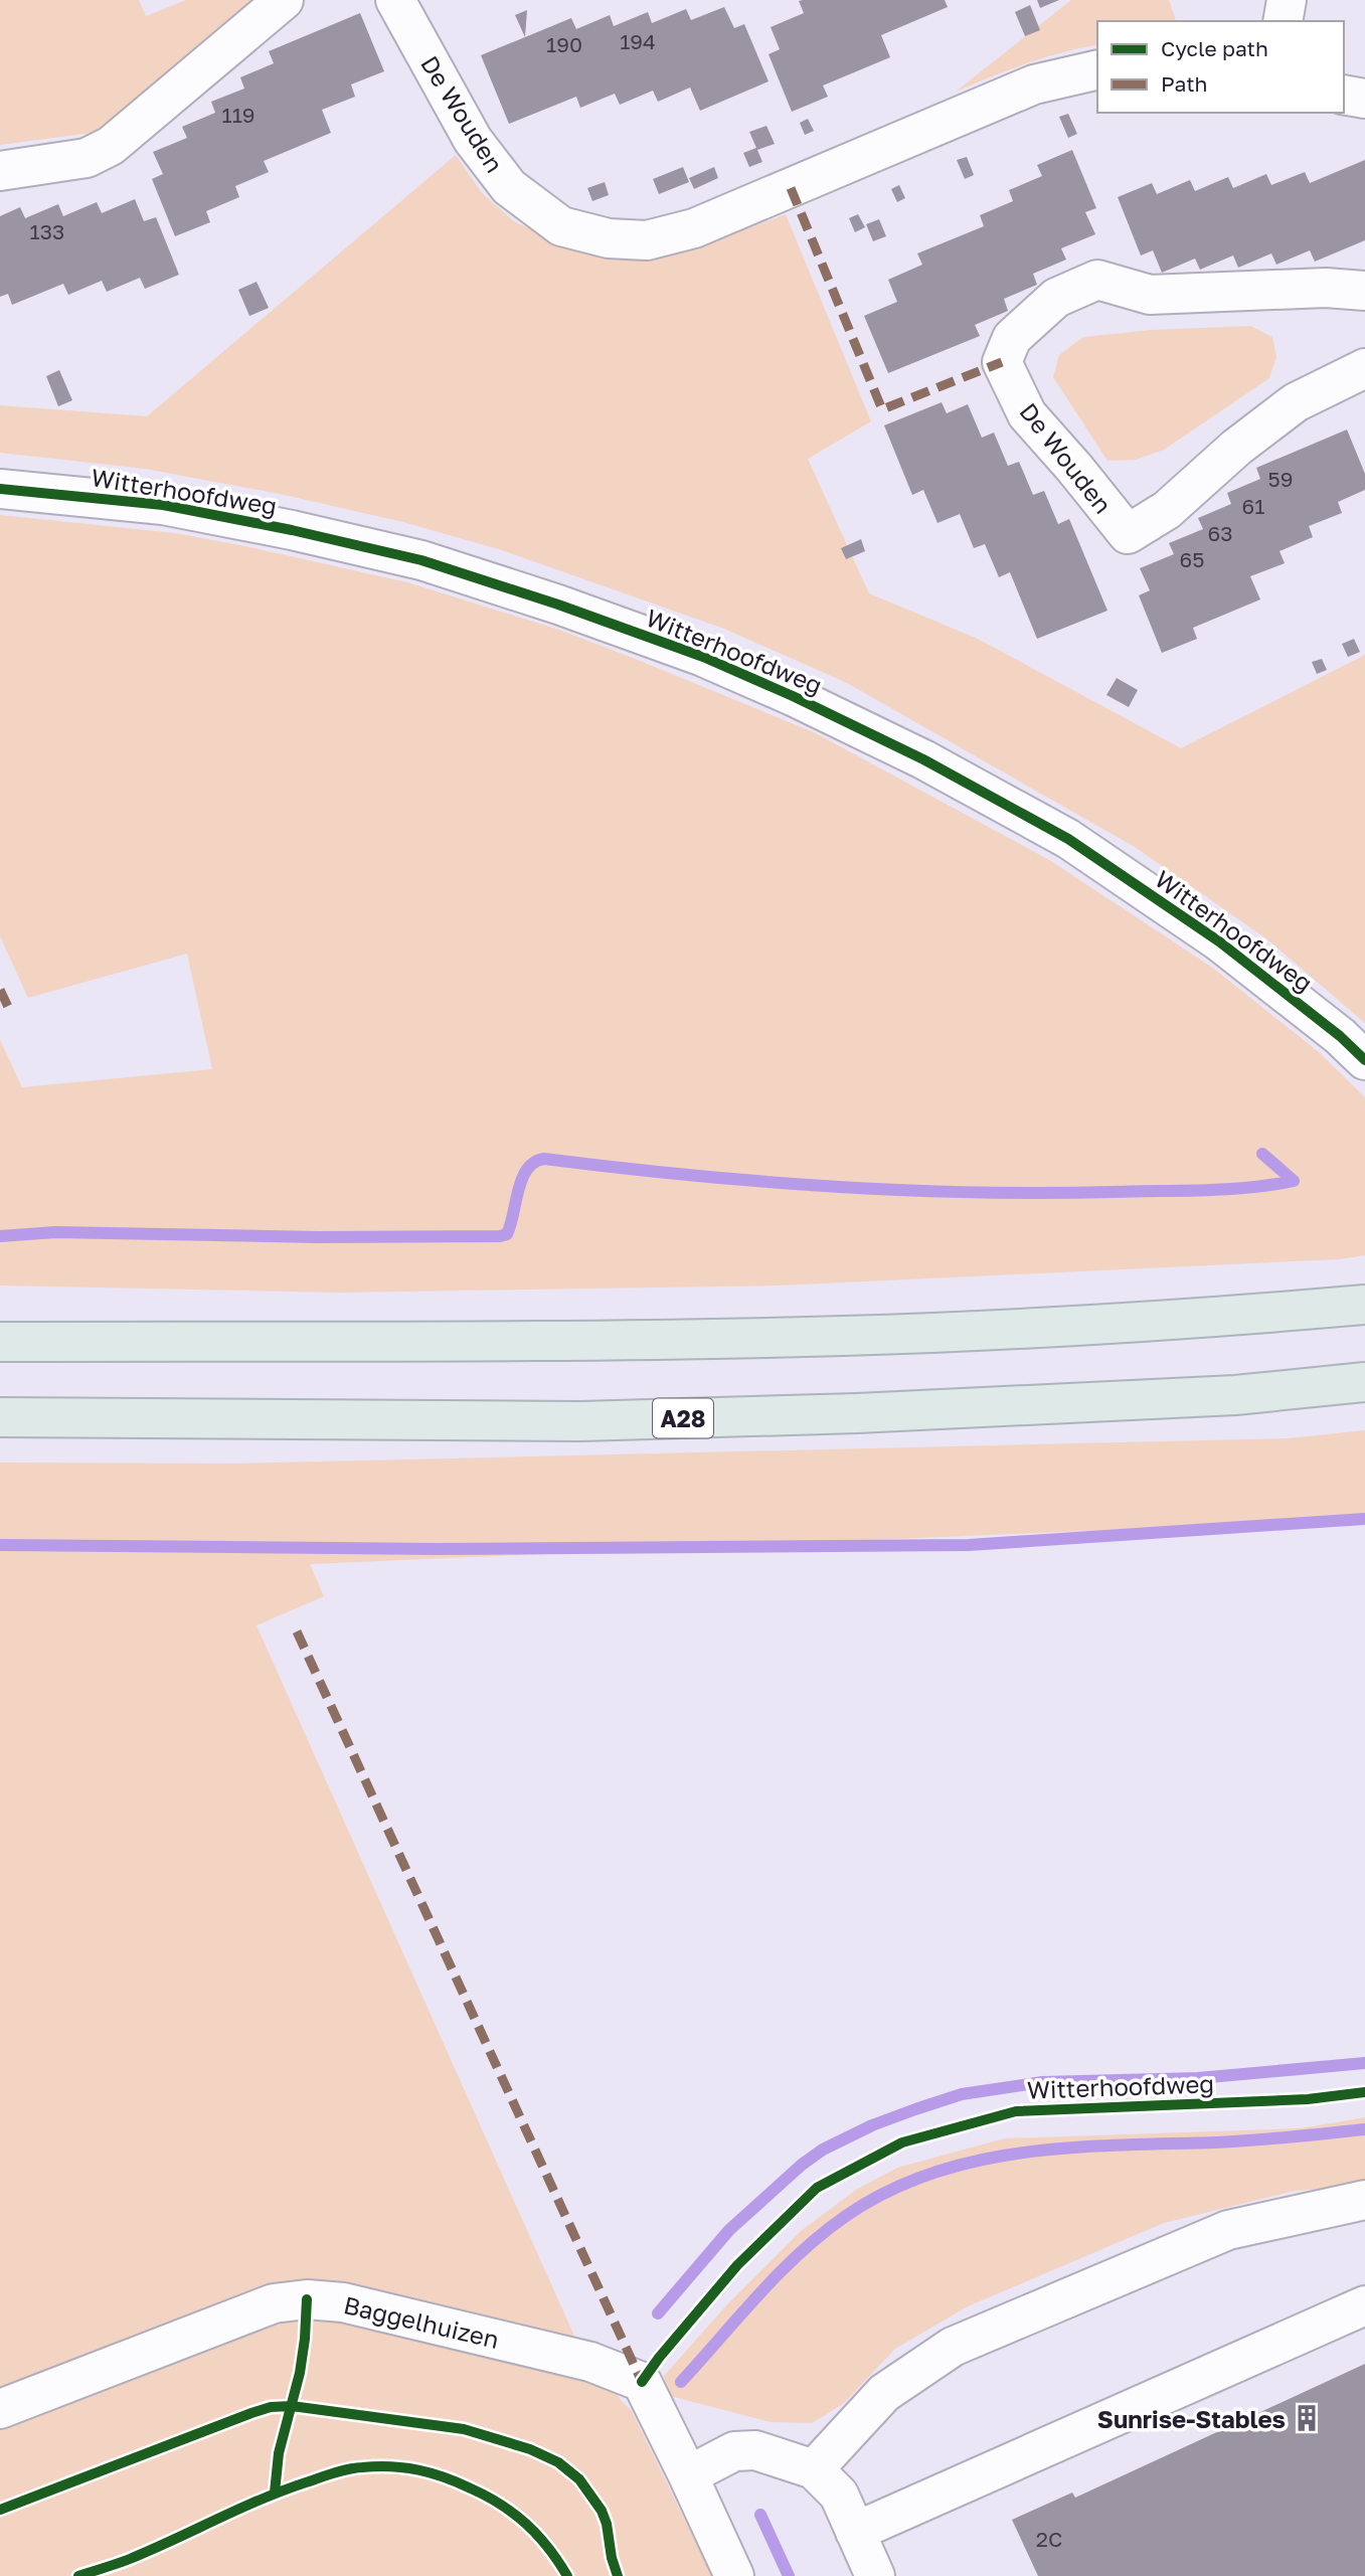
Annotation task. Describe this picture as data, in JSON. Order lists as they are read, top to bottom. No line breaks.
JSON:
{"streets":{"highway":["A28"],"street":["De Wouden","Witterhoofdweg","Baggelhuizen"]},"places":{"building":["Sunrise-Stables"]},"house_numbers":["194","190","119","133","59","61","63","65","2C"],"legend":["Cycle path","Path"]}
